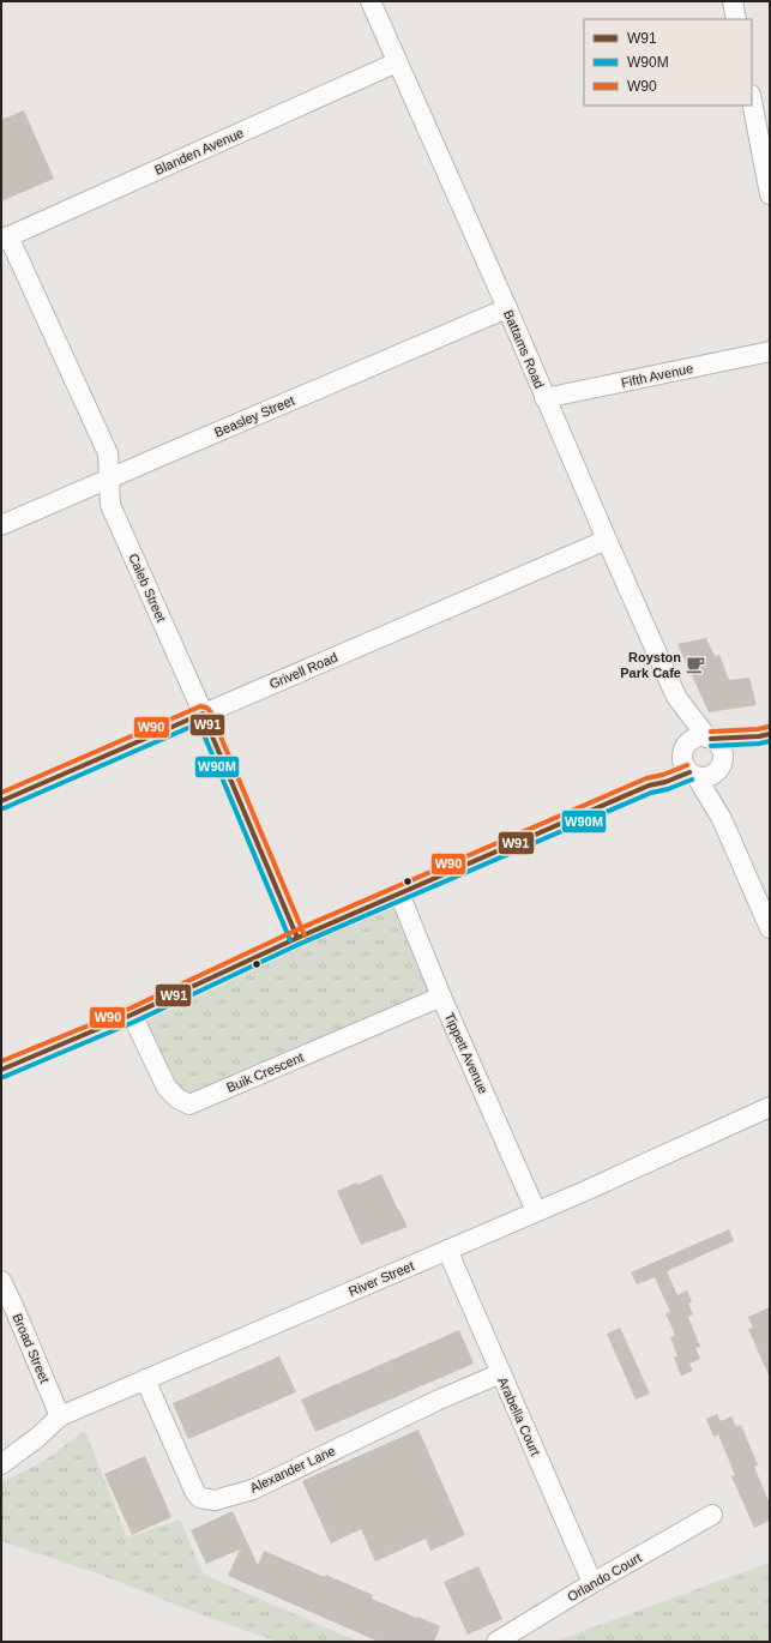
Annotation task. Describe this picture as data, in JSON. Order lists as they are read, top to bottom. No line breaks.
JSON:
{"streets":{"street":["Blanden Avenue","Battams Road","Fifth Avenue","Beasley Street","Caleb Street","Grivell Road","Tippett Avenue","Buik Crescent","River Street","Broad Street","Arabella Court","Alexander Lane","Orlando Court"]},"crossings":[["Blanden Avenue","Battams Road"],["Blanden Avenue","Caleb Street"],["Battams Road","Fifth Avenue"],["Battams Road","Beasley Street"],["Battams Road","Grivell Road"],["Beasley Street","Caleb Street"],["Caleb Street","Grivell Road"],["Tippett Avenue","Buik Crescent"],["Tippett Avenue","River Street"],["River Street","Broad Street"],["River Street","Arabella Court"],["River Street","Alexander Lane"],["Arabella Court","Alexander Lane"],["Arabella Court","Orlando Court"]],"places":{"cafe":["Royston Park Cafe"]},"lines":["transit line W90","transit line W91","transit line W90M"],"legend":["W91","W90M","W90"]}
